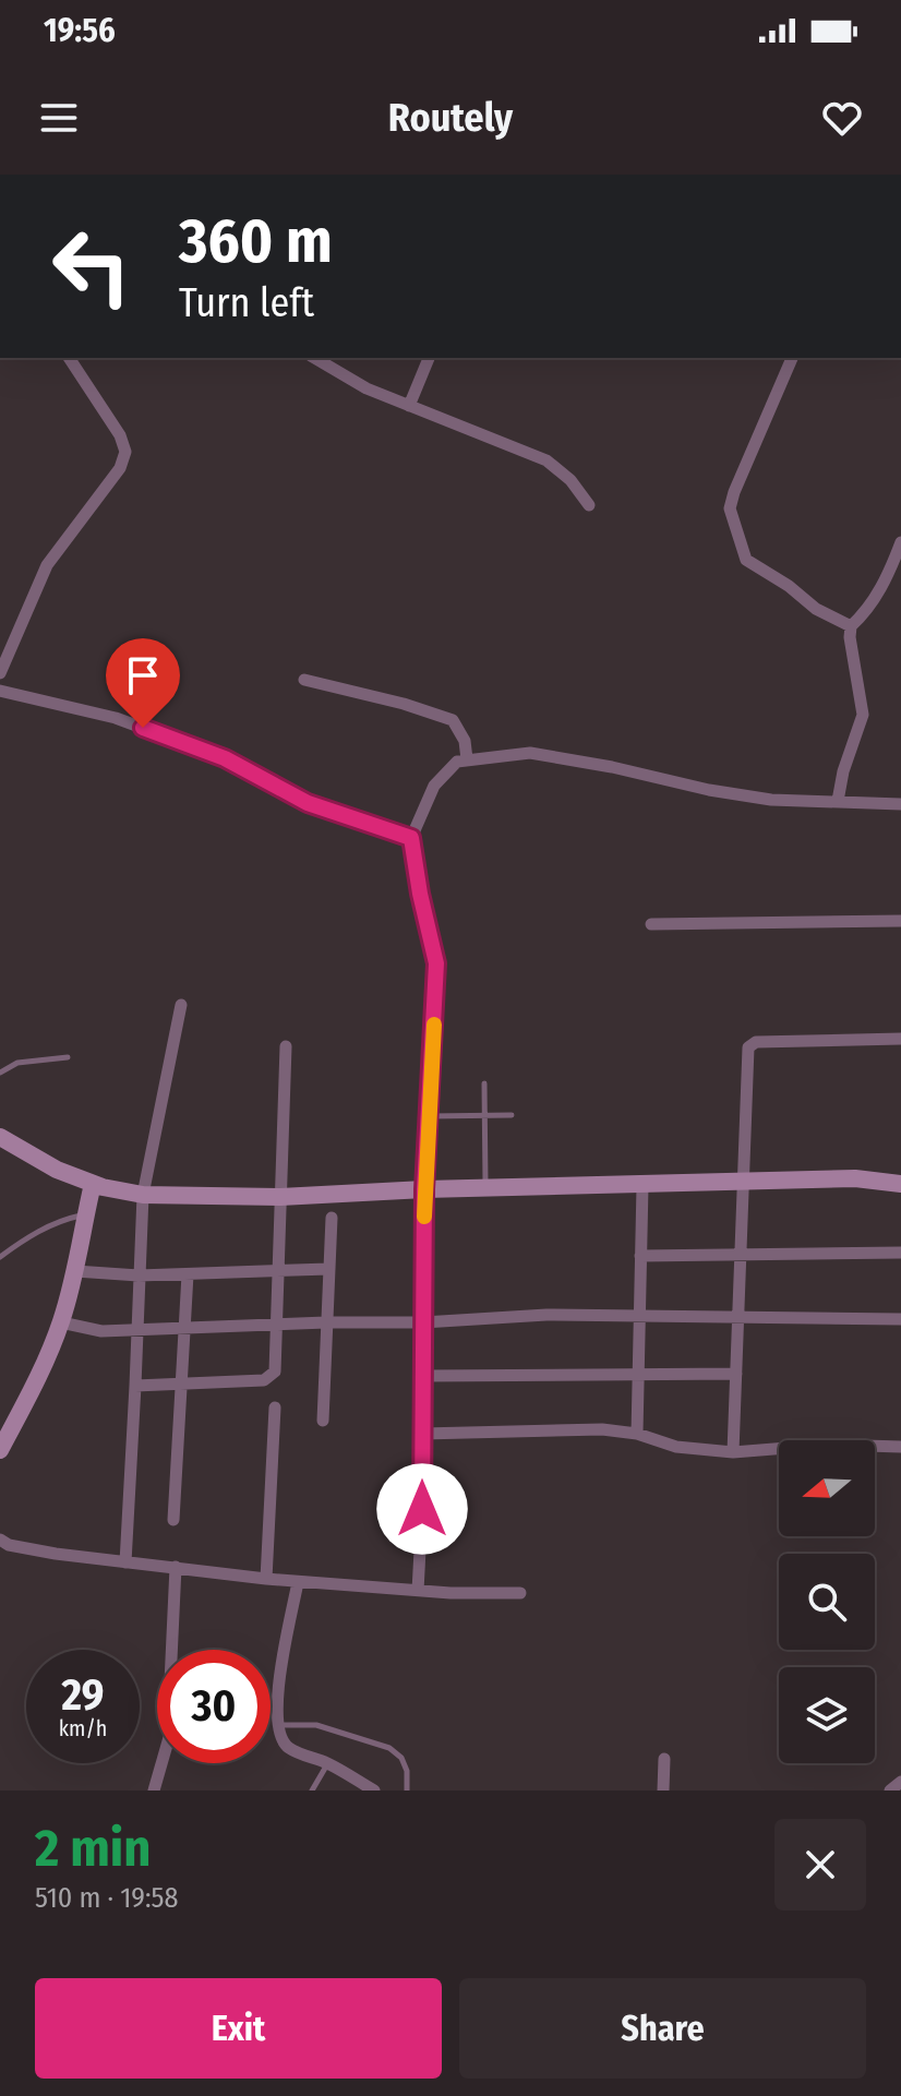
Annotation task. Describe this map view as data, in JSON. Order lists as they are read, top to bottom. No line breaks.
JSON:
{"north":"left","page":{"status":"19:56","header":"Routely","turn":["360 m","Turn left"],"speed":"29 km/h","limit":"30","heading":["2 min","510 m · 19:58"],"buttons":["Exit","Share"]}}
